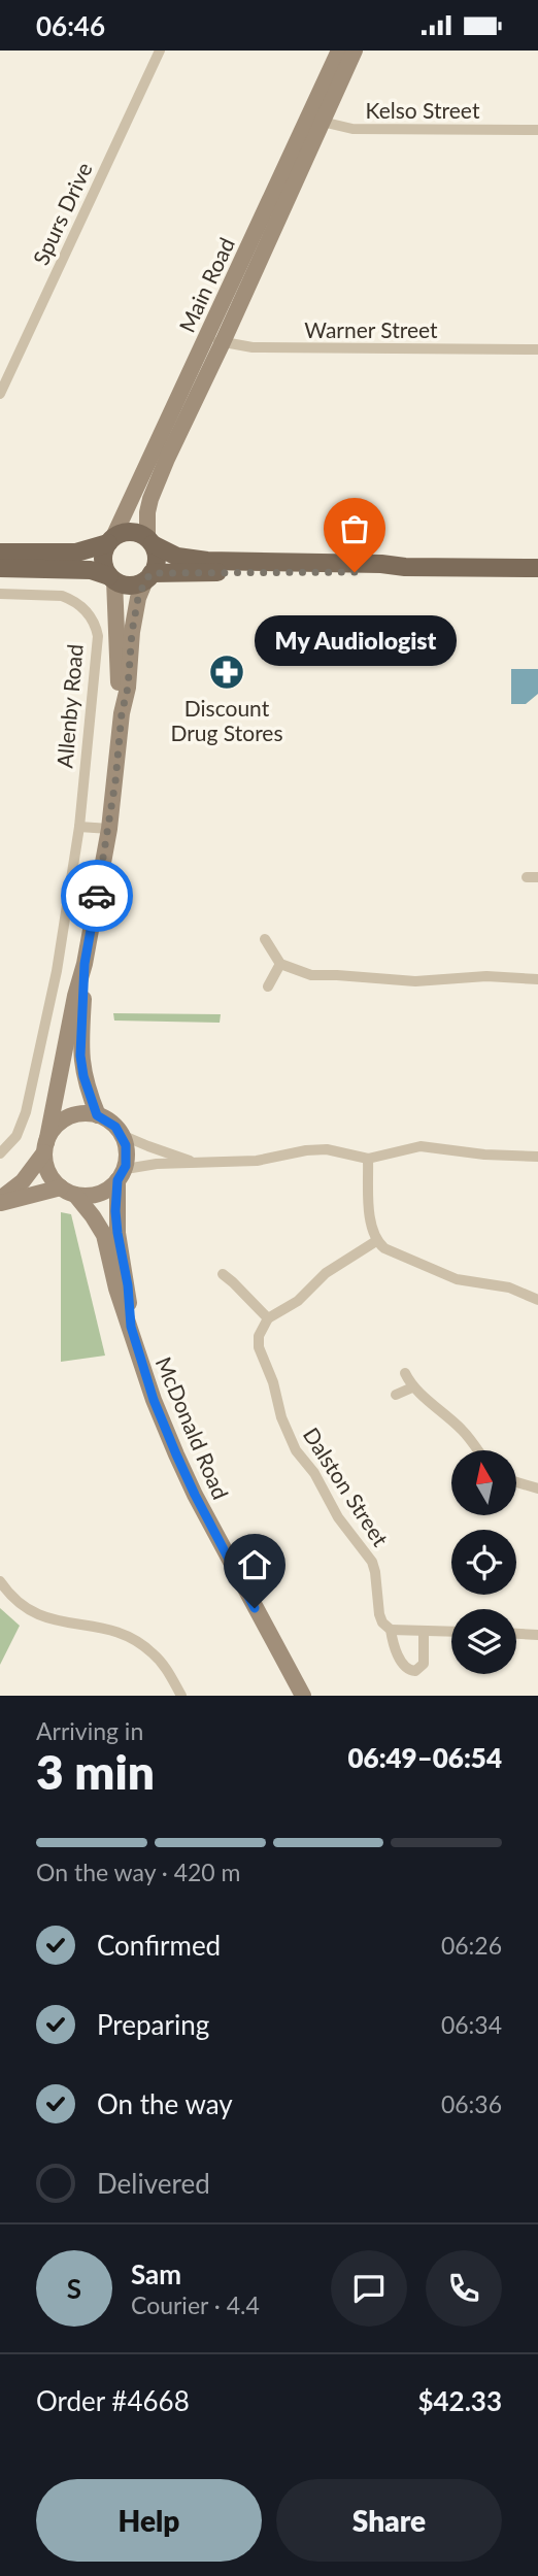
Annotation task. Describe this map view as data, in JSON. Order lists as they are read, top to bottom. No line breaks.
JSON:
{"streets":{"main road":["Main Road","Allenby Road","McDonald Road"],"street":["Kelso Street","Spurs Drive","Warner Street","Dalston Street"]},"crossings":[["Kelso Street","Main Road"],["Main Road","Warner Street"],["Main Road","Allenby Road"],["Allenby Road","McDonald Road"]],"places":{"other":["My Audiologist"],"pharmacy":["Discount Drug Stores"]},"north":"top","page":{"status":"06:46","bubble":"My Audiologist","heading":["3 min","Arriving in","06:49–06:54"],"panel":["Sam","Courier · 4.4","Order #4668","$42.33"],"bar":"On the way · 420 m","list":[["Confirmed","06:26"],["Preparing","06:34"],["On the way","06:36"],"Delivered"],"round":"S","buttons":["Help","Share"]}}
